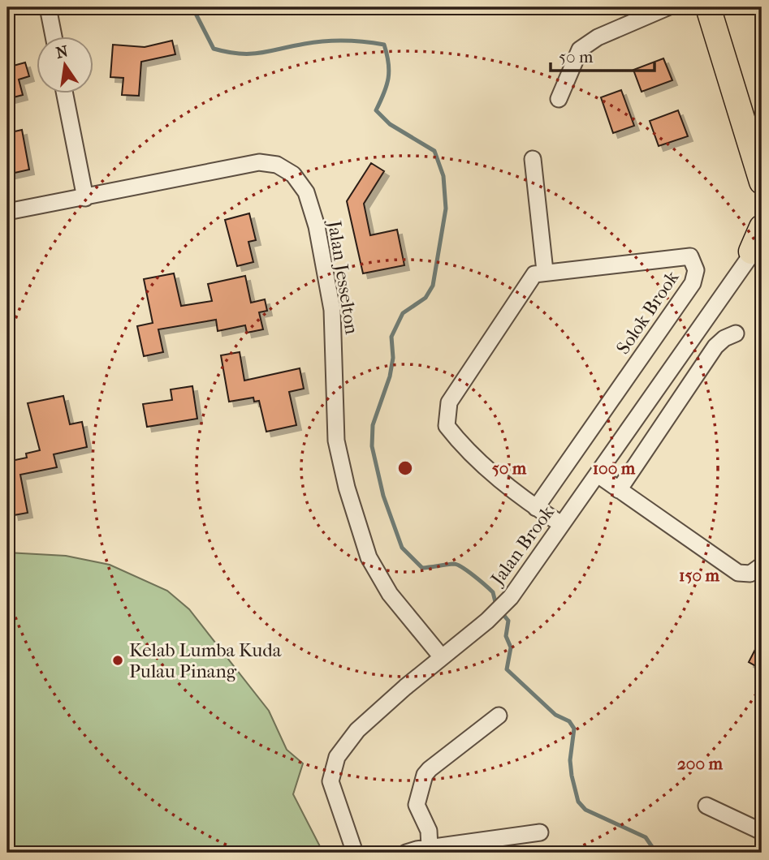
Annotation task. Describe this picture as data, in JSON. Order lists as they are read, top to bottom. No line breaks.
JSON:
{"streets":{"street":["Jalan Jesselton","Solok Brook","Jalan Brook"]},"crossings":[["Jalan Jesselton","Jalan Brook"]],"places":["Kelab Lumba Kuda Pulau Pinang"],"scale_bar":"50 m","north":"top","rings":["50 m","100 m","150 m","200 m"]}
